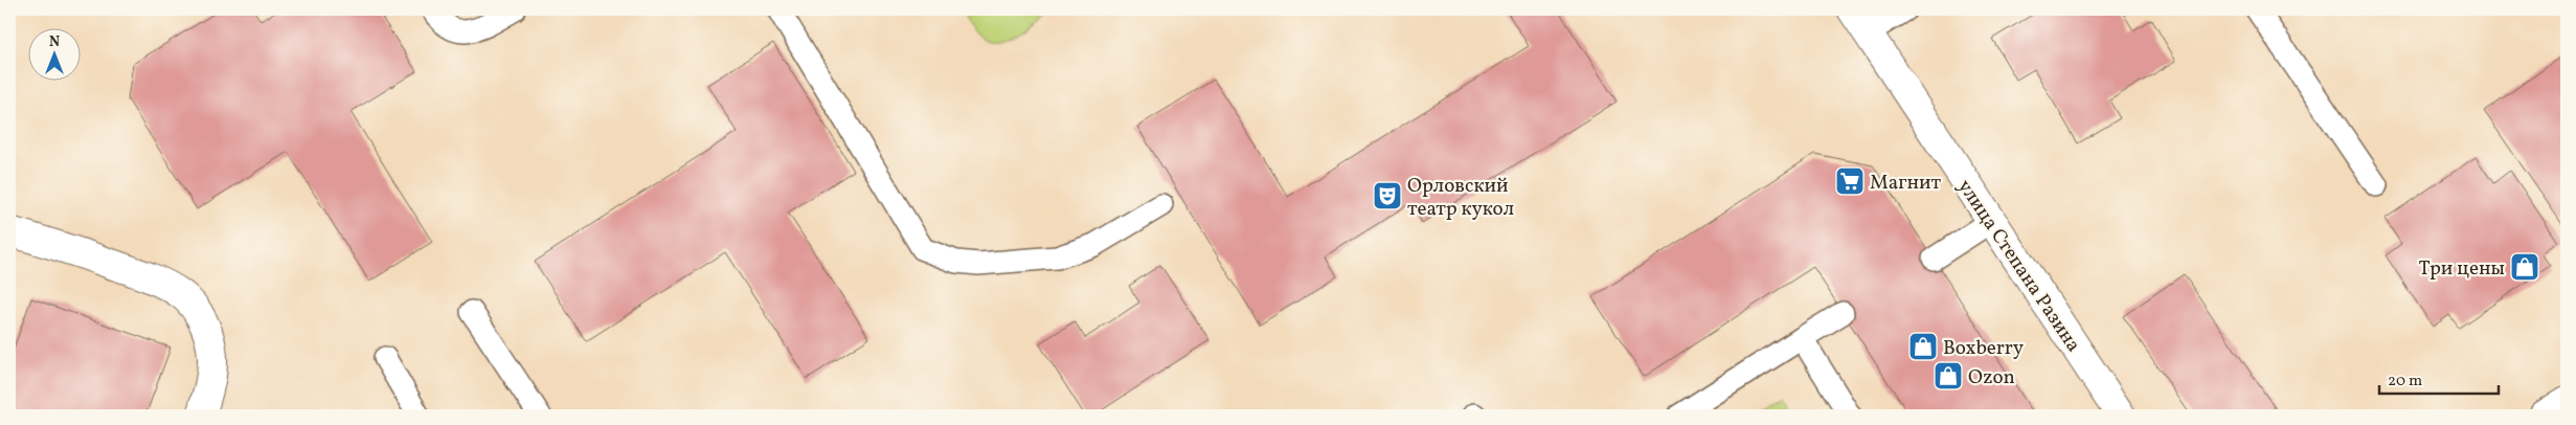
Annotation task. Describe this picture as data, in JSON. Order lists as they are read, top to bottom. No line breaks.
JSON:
{"streets":{"street":["улица Степана Разина"]},"places":{"supermarket":["Магнит"],"theatre":["Орловский театр кукол"],"shop":["Три цены","Boxberry","Ozon"]},"scale_bar":"20 m","north":"top"}
